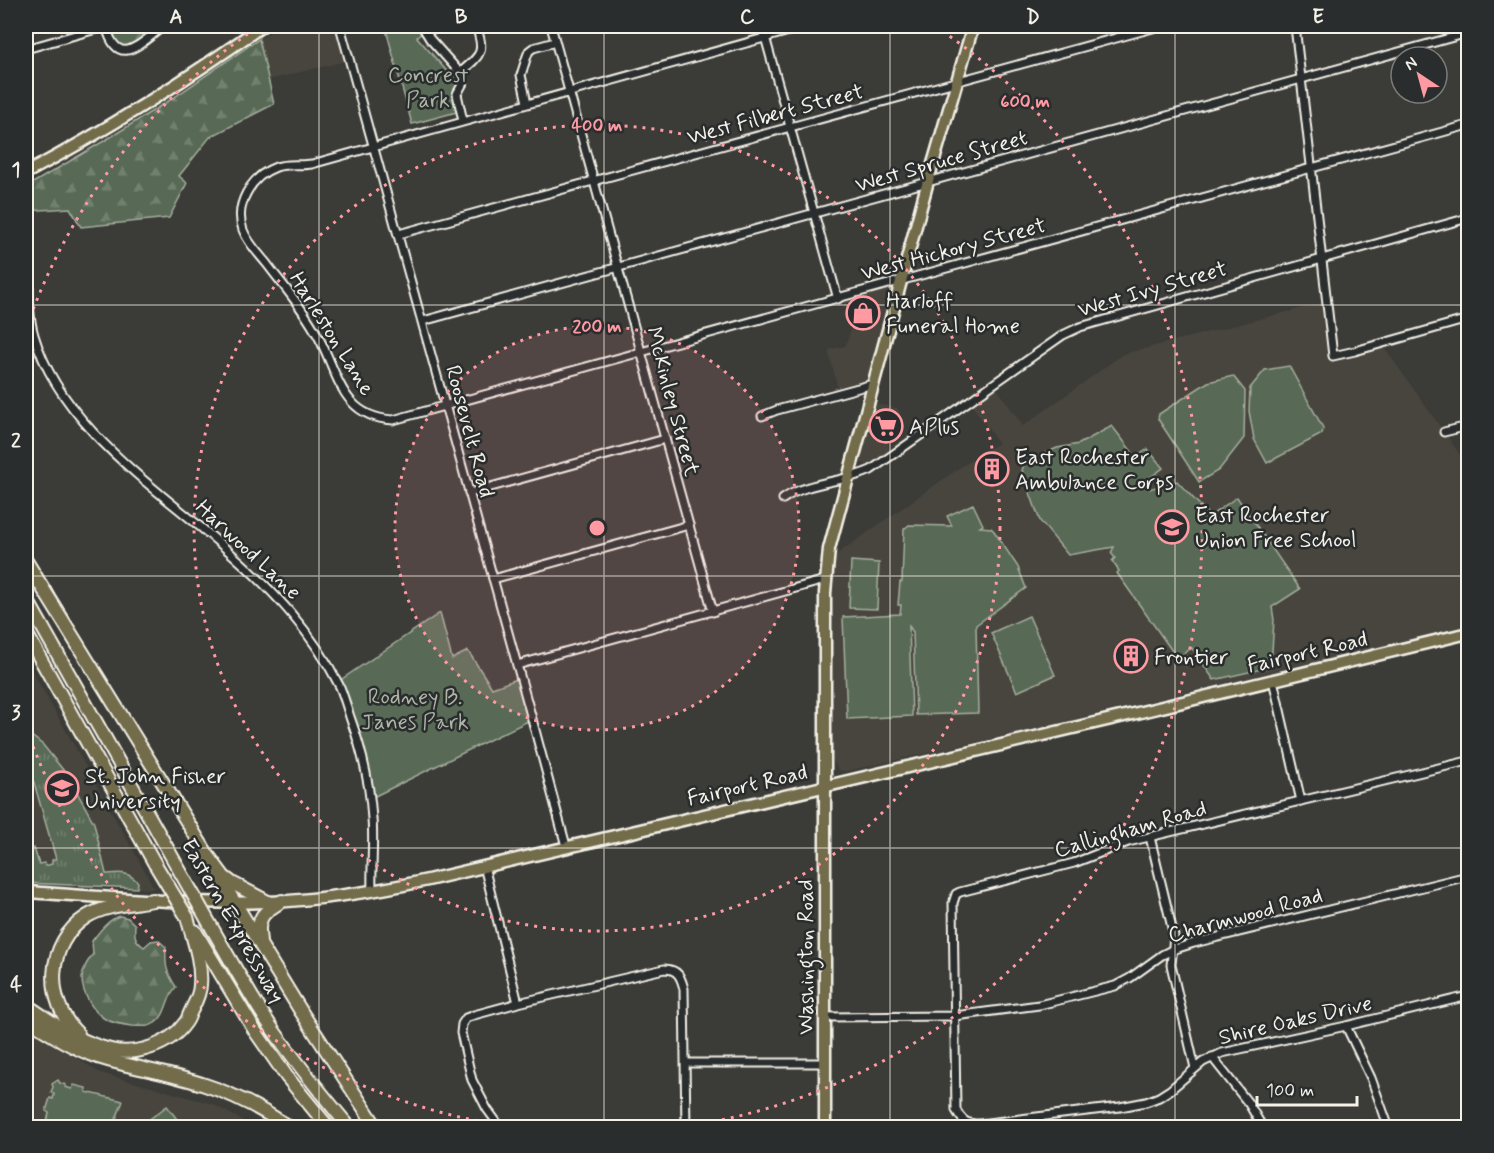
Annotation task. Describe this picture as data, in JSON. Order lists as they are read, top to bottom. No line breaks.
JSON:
{"streets":{"highway":["Eastern Expressway"],"main road":["Fairport Road","Washington Road"],"street":["West Filbert Street","West Spruce Street","West Hickory Street","West Ivy Street","Harleston Lane","McKinley Street","Roosevelt Road","Harwood Lane","Callingham Road","Charmwood Road","Shire Oaks Drive"]},"crossings":[["West Filbert Street","McKinley Street"],["West Filbert Street","Roosevelt Road"],["West Filbert Street","Washington Road"],["West Spruce Street","McKinley Street"],["West Spruce Street","Roosevelt Road"],["West Spruce Street","Washington Road"],["West Hickory Street","Harleston Lane"],["West Hickory Street","McKinley Street"],["West Hickory Street","Roosevelt Road"],["West Hickory Street","Washington Road"],["West Ivy Street","Washington Road"],["Harleston Lane","McKinley Street"],["Harleston Lane","Roosevelt Road"],["Roosevelt Road","Fairport Road"],["Harwood Lane","Fairport Road"],["Fairport Road","Washington Road"],["Callingham Road","Charmwood Road"],["Callingham Road","Shire Oaks Drive"],["Charmwood Road","Washington Road"],["Charmwood Road","Shire Oaks Drive"]],"parks":["Concrest Park","Rodney B. Janes Park"],"places":{"shop":["Harloff Funeral Home"],"supermarket":["APlus"],"building":["East Rochester Ambulance Corps","Frontier"],"school or university":["East Rochester Union Free School","St. John Fisher University"]},"scale_bar":"100 m","north":"top left","grid":{"columns":["A","B","C","D","E"],"rows":["1","2","3","4"]},"rings":["600 m","400 m","200 m"]}
